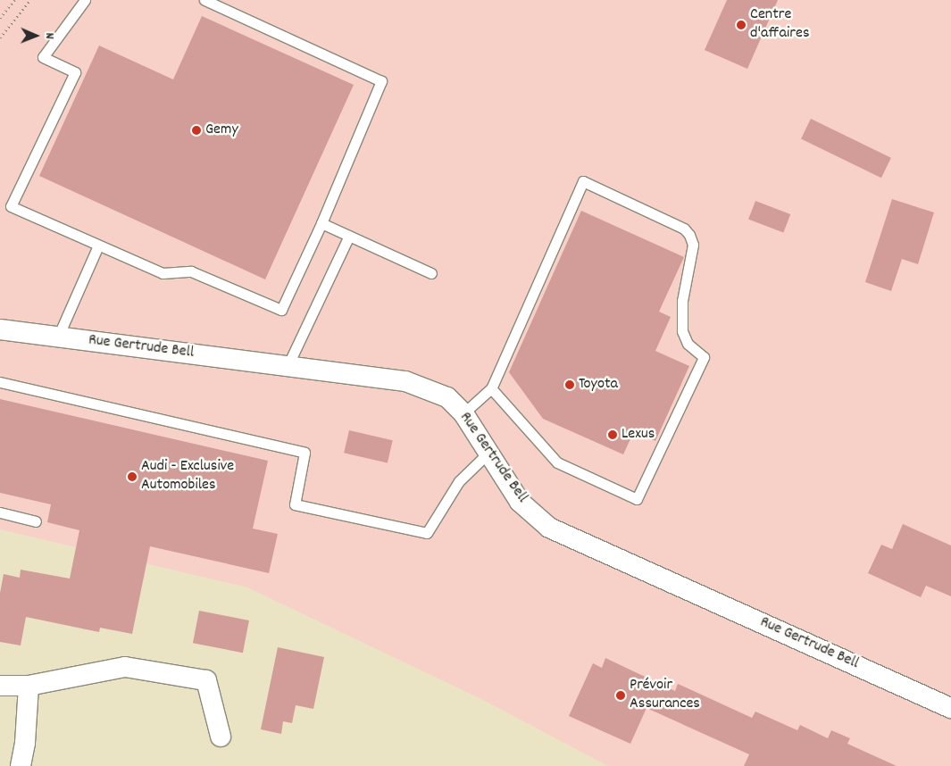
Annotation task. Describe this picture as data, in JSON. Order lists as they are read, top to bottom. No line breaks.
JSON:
{"streets":{"street":["Rue Gertrude Bell"]},"places":["Centre d'affaires","Gemy","Toyota","Lexus","Audi - Exclusive Automobiles","Prévoir Assurances"],"north":"right"}
